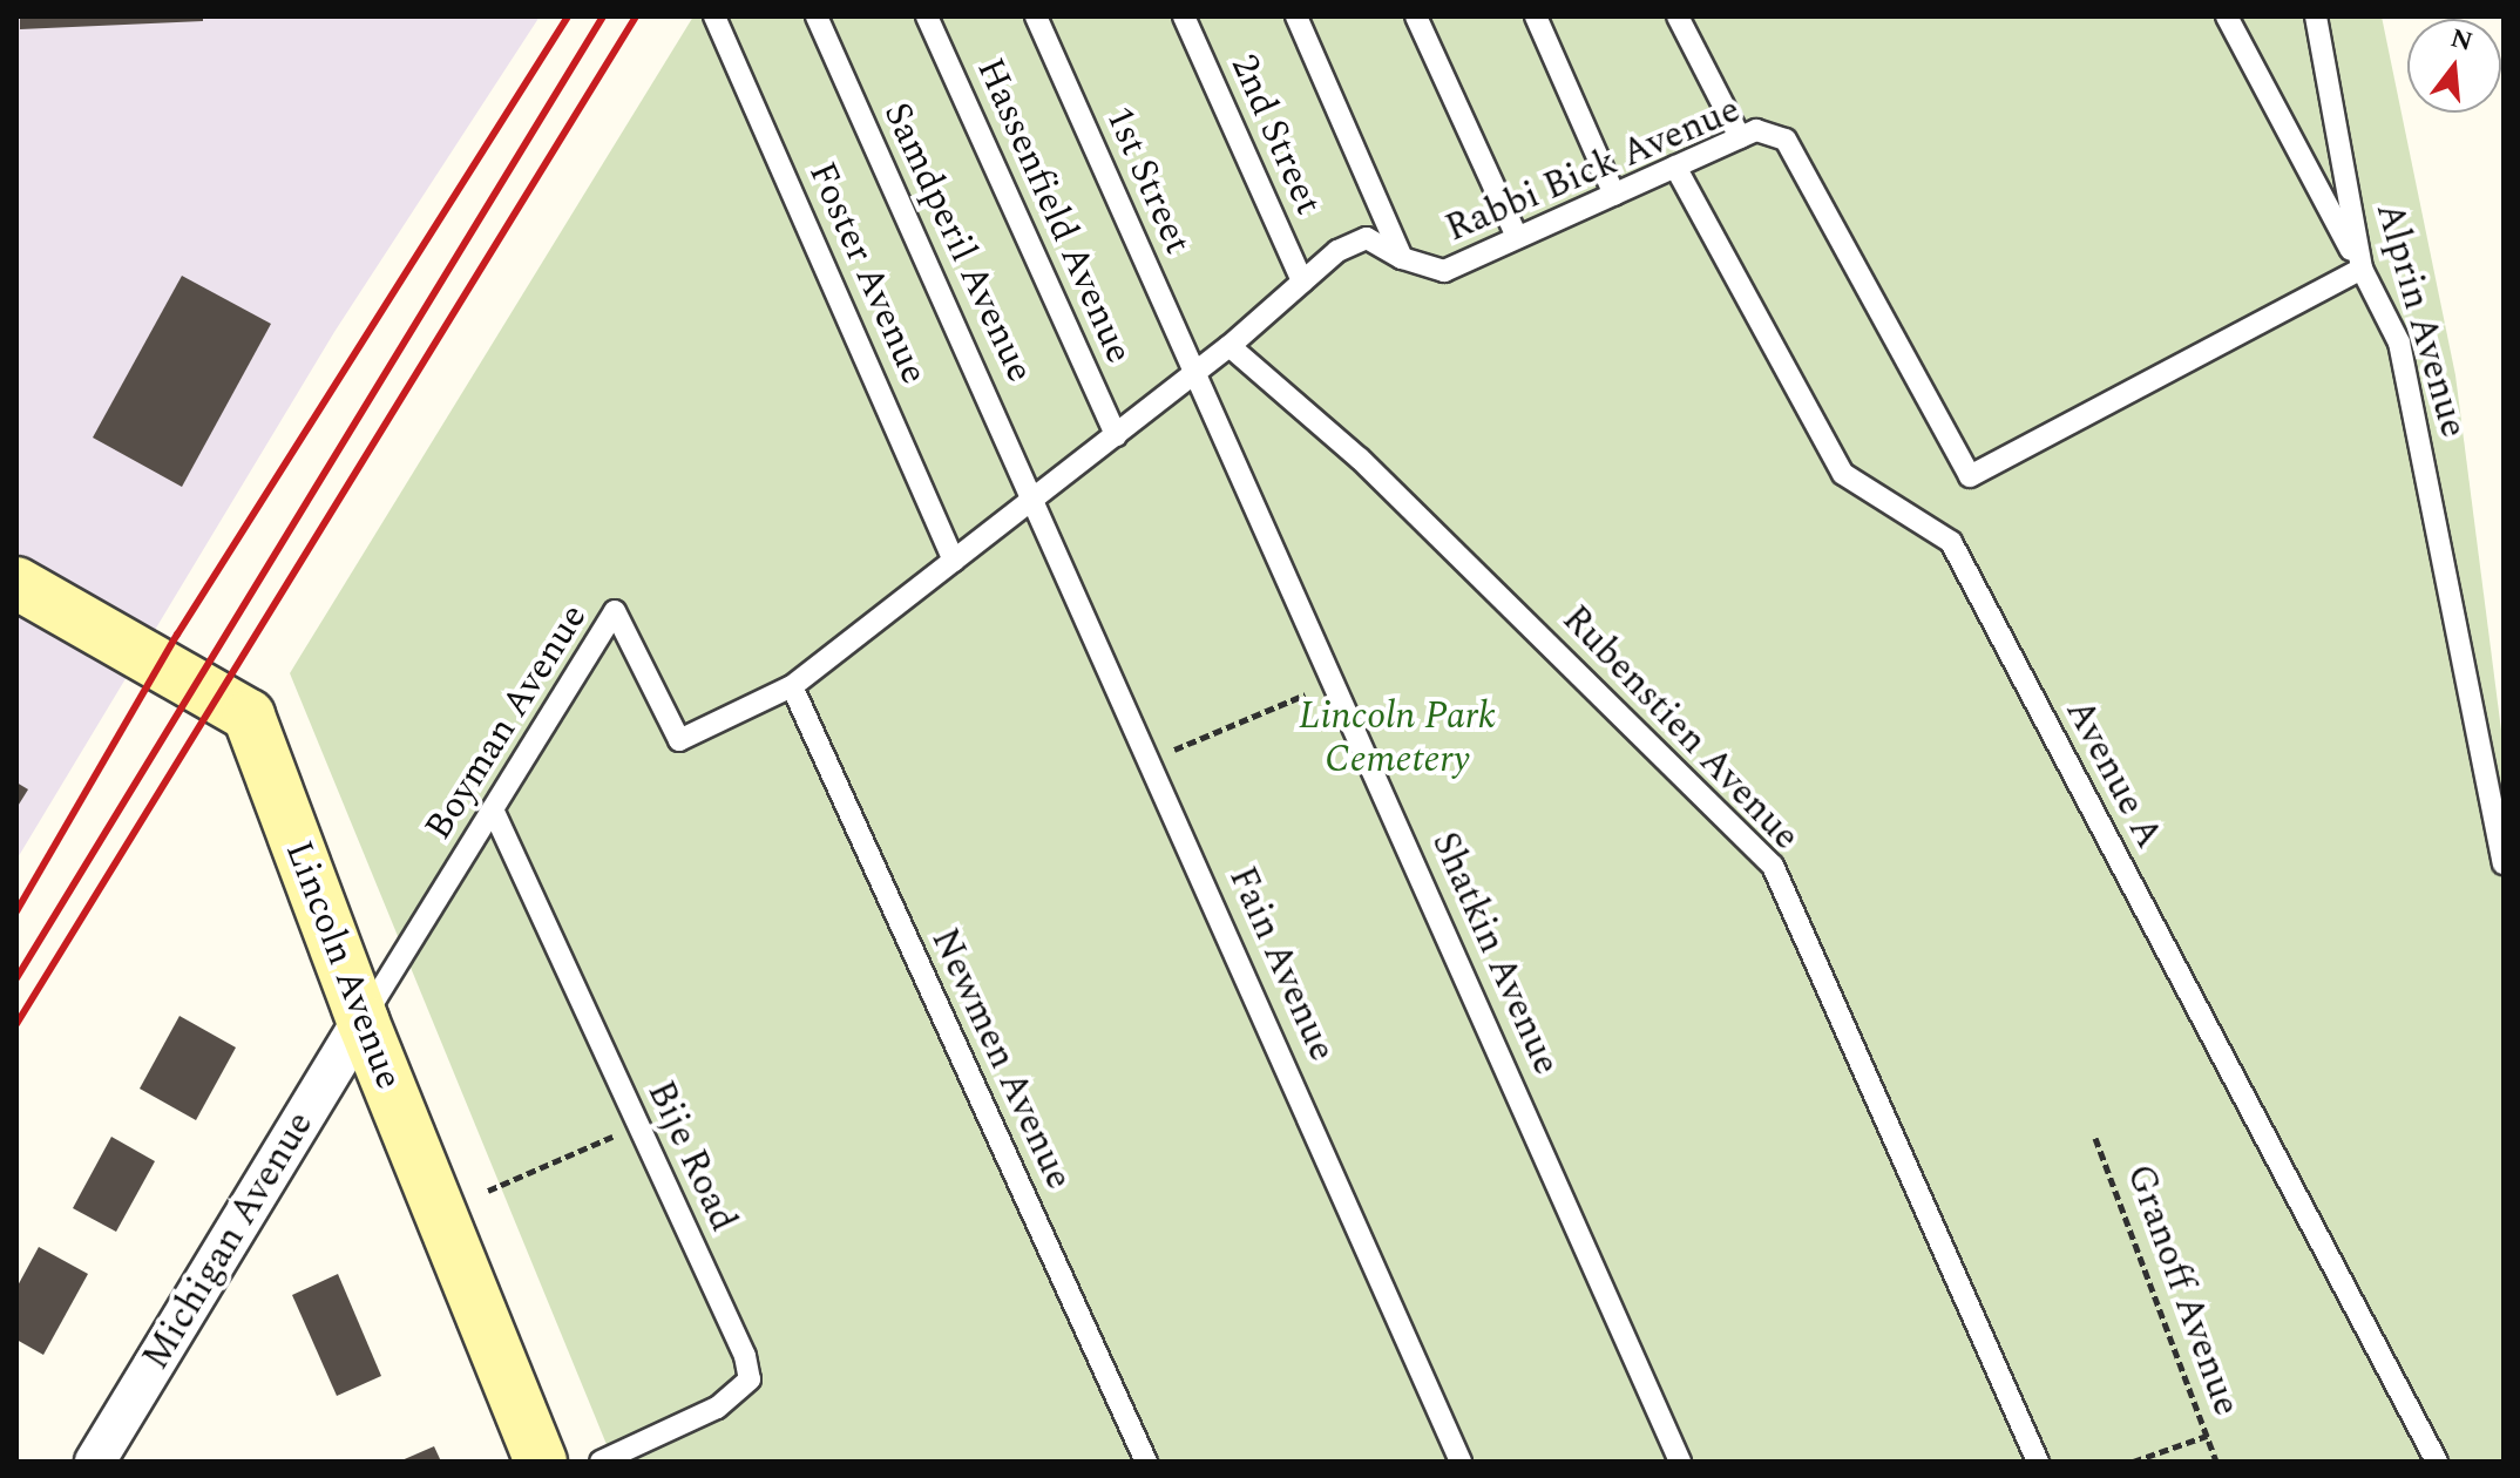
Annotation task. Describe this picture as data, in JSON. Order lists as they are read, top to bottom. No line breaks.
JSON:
{"streets":{"street":["Lincoln Avenue","Michigan Avenue"],"lane":["2nd Street","Rabbi Bick Avenue","1st Street","Hassenfield Avenue","Samdperil Avenue","Foster Avenue","Alprin Avenue","Boyman Avenue","Rubenstien Avenue","Avenue A","Shatkin Avenue","Fain Avenue","Newmen Avenue","Bije Road"],"path":["Granoff Avenue"]},"crossings":[["2nd Street","Rabbi Bick Avenue"],["Rabbi Bick Avenue","1st Street"],["Rabbi Bick Avenue","Hassenfield Avenue"],["Rabbi Bick Avenue","Samdperil Avenue"],["Rabbi Bick Avenue","Alprin Avenue"],["Rabbi Bick Avenue","Boyman Avenue"],["Rabbi Bick Avenue","Rubenstien Avenue"],["Rabbi Bick Avenue","Avenue A"],["Rabbi Bick Avenue","Shatkin Avenue"],["Rabbi Bick Avenue","Fain Avenue"],["1st Street","Shatkin Avenue"],["Samdperil Avenue","Boyman Avenue"],["Samdperil Avenue","Fain Avenue"],["Foster Avenue","Boyman Avenue"],["Boyman Avenue","Fain Avenue"],["Boyman Avenue","Lincoln Avenue"],["Boyman Avenue","Newmen Avenue"],["Boyman Avenue","Bije Road"],["Boyman Avenue","Michigan Avenue"],["Lincoln Avenue","Michigan Avenue"]],"parks":["Lincoln Park Cemetery"],"north":"top"}
